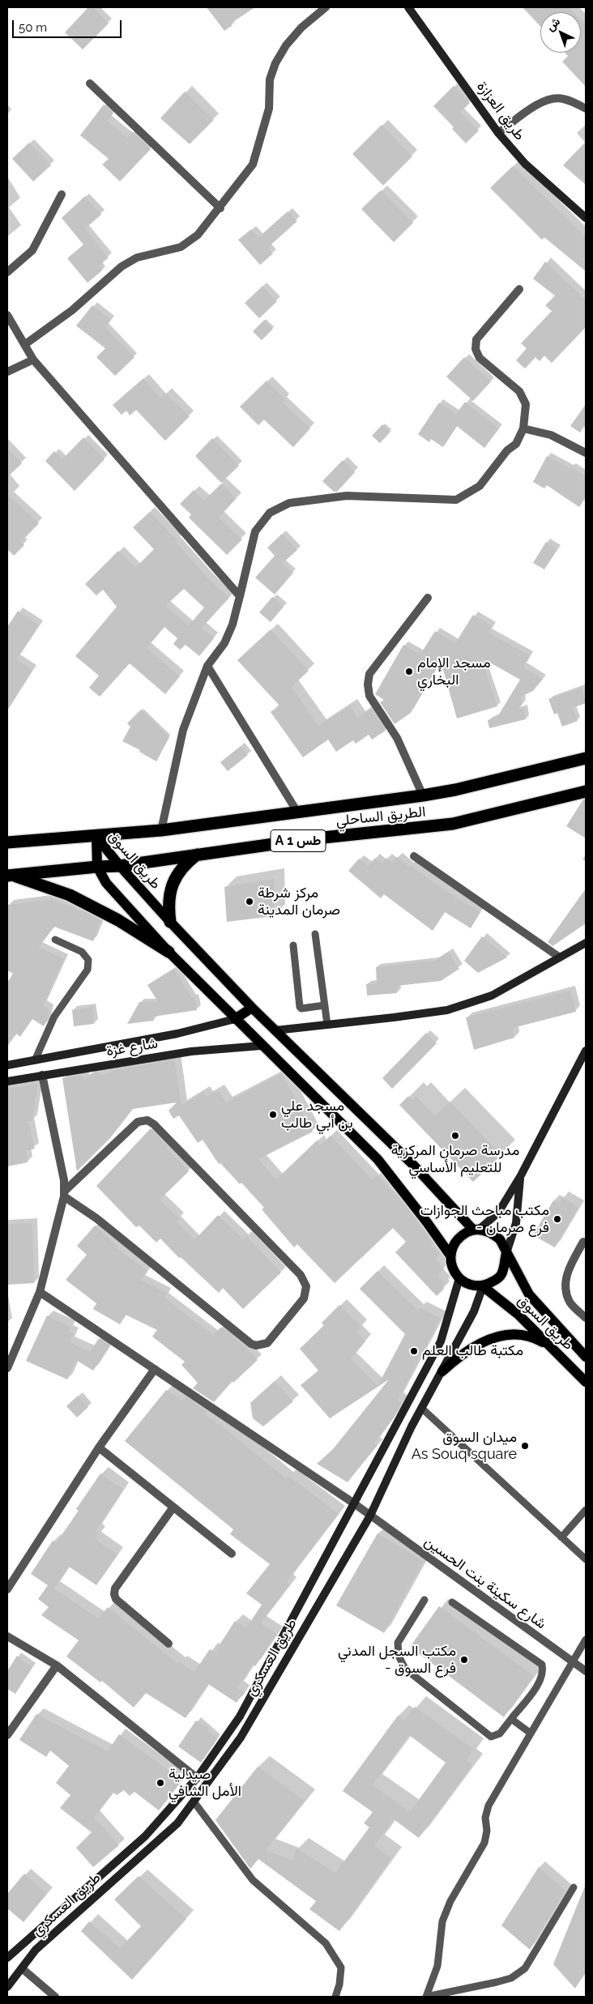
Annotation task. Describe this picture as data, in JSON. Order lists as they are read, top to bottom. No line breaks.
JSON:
{"streets":{"highway":["الطريق الساحلي","A 1 طس"],"main road":["طريق السوق"],"street":["طريق العزازة","شارع غزة","شارع سكينة بنت الحسين","طريق العسكري"]},"crossings":[["الطريق الساحلي","طريق السوق"],["طريق السوق","شارع غزة"],["طريق السوق","طريق العسكري"],["شارع سكينة بنت الحسين","طريق العسكري"]],"places":["مسجد الإمام البخاري","مركز شرطة صرمان المدينة","مسجد علي بن أبي طالب","مدرسة صرمان المركزية للتعليم الأساسي","مكتب مباحث الجوازات - فرع صرمان","مكتبة طالب العلم","ميدان السوق As Souq square","مكتب السجل المدني - فرع السوق","صيدلية الأمل الشافي"],"scale_bar":"50 m","north":"top left"}
